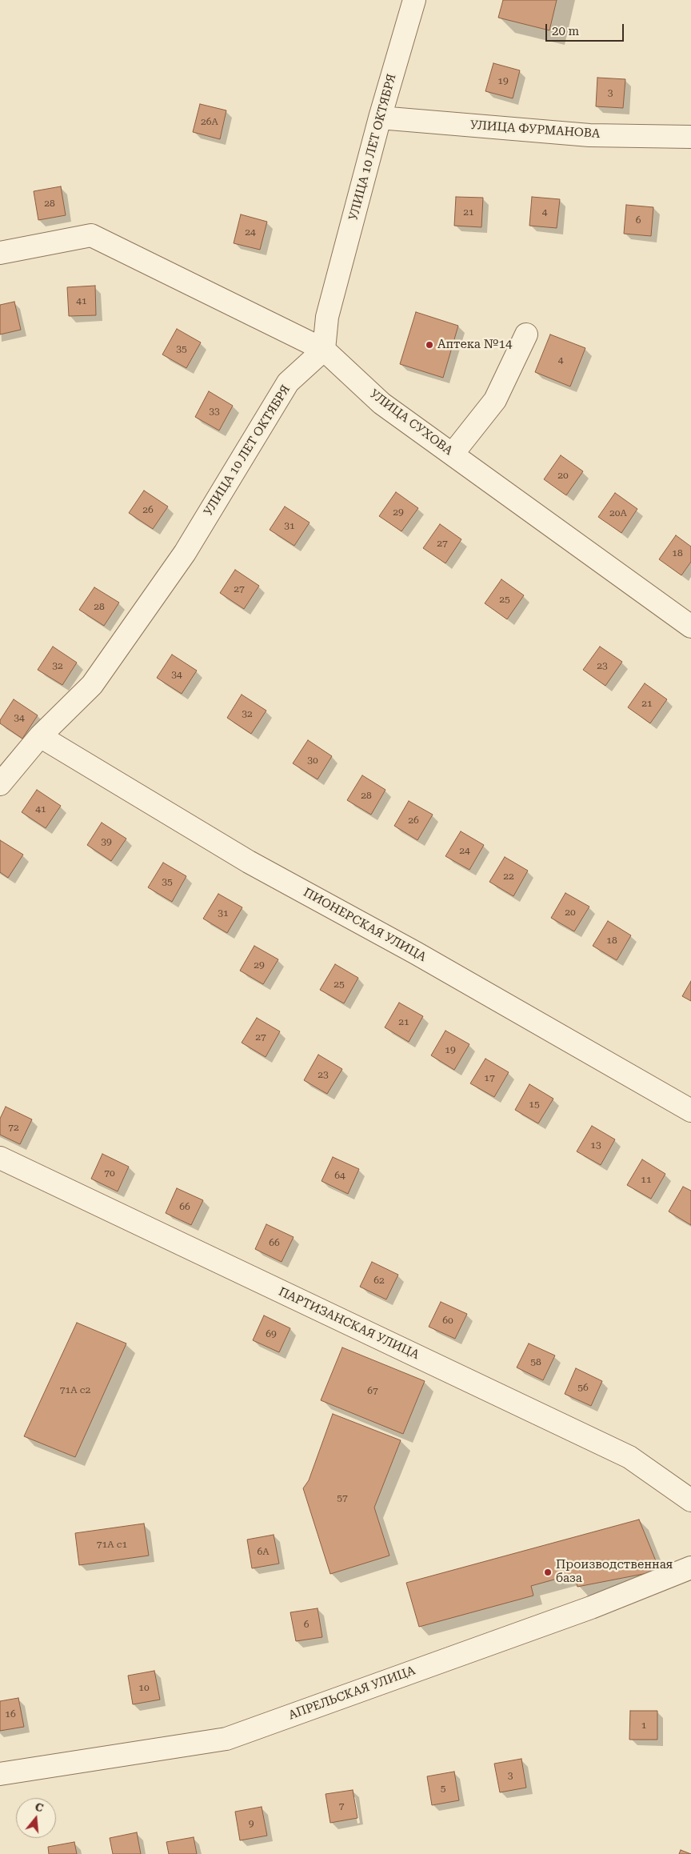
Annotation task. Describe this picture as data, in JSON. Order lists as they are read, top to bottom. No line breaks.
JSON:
{"streets":{"street":["УЛИЦА ФУРМАНОВА","УЛИЦА 10 ЛЕТ ОКТЯБРЯ","УЛИЦА СУХОВА","ПИОНЕРСКАЯ УЛИЦА","ПАРТИЗАНСКАЯ УЛИЦА","АПРЕЛЬСКАЯ УЛИЦА"]},"crossings":[["УЛИЦА ФУРМАНОВА","УЛИЦА 10 ЛЕТ ОКТЯБРЯ"],["УЛИЦА 10 ЛЕТ ОКТЯБРЯ","УЛИЦА СУХОВА"],["УЛИЦА 10 ЛЕТ ОКТЯБРЯ","ПИОНЕРСКАЯ УЛИЦА"]],"places":["Аптека №14","Производственная база"],"house_numbers":["19","3","26А","28","21","4","6","24","41","35","4","33","20","26","29","20А","31","27","18","27","25","28","32","23","34","21","32","34","30","28","41","26","39","24","22","35","20","31","18","29","25","21","27","19","23","17","15","72","13","70","64","11","66","66","62","60","69","58","56","71А с2","67","57","71А с1","6А","6","10","16","1","3","5","7","9"],"scale_bar":"20 m","north":"top"}
